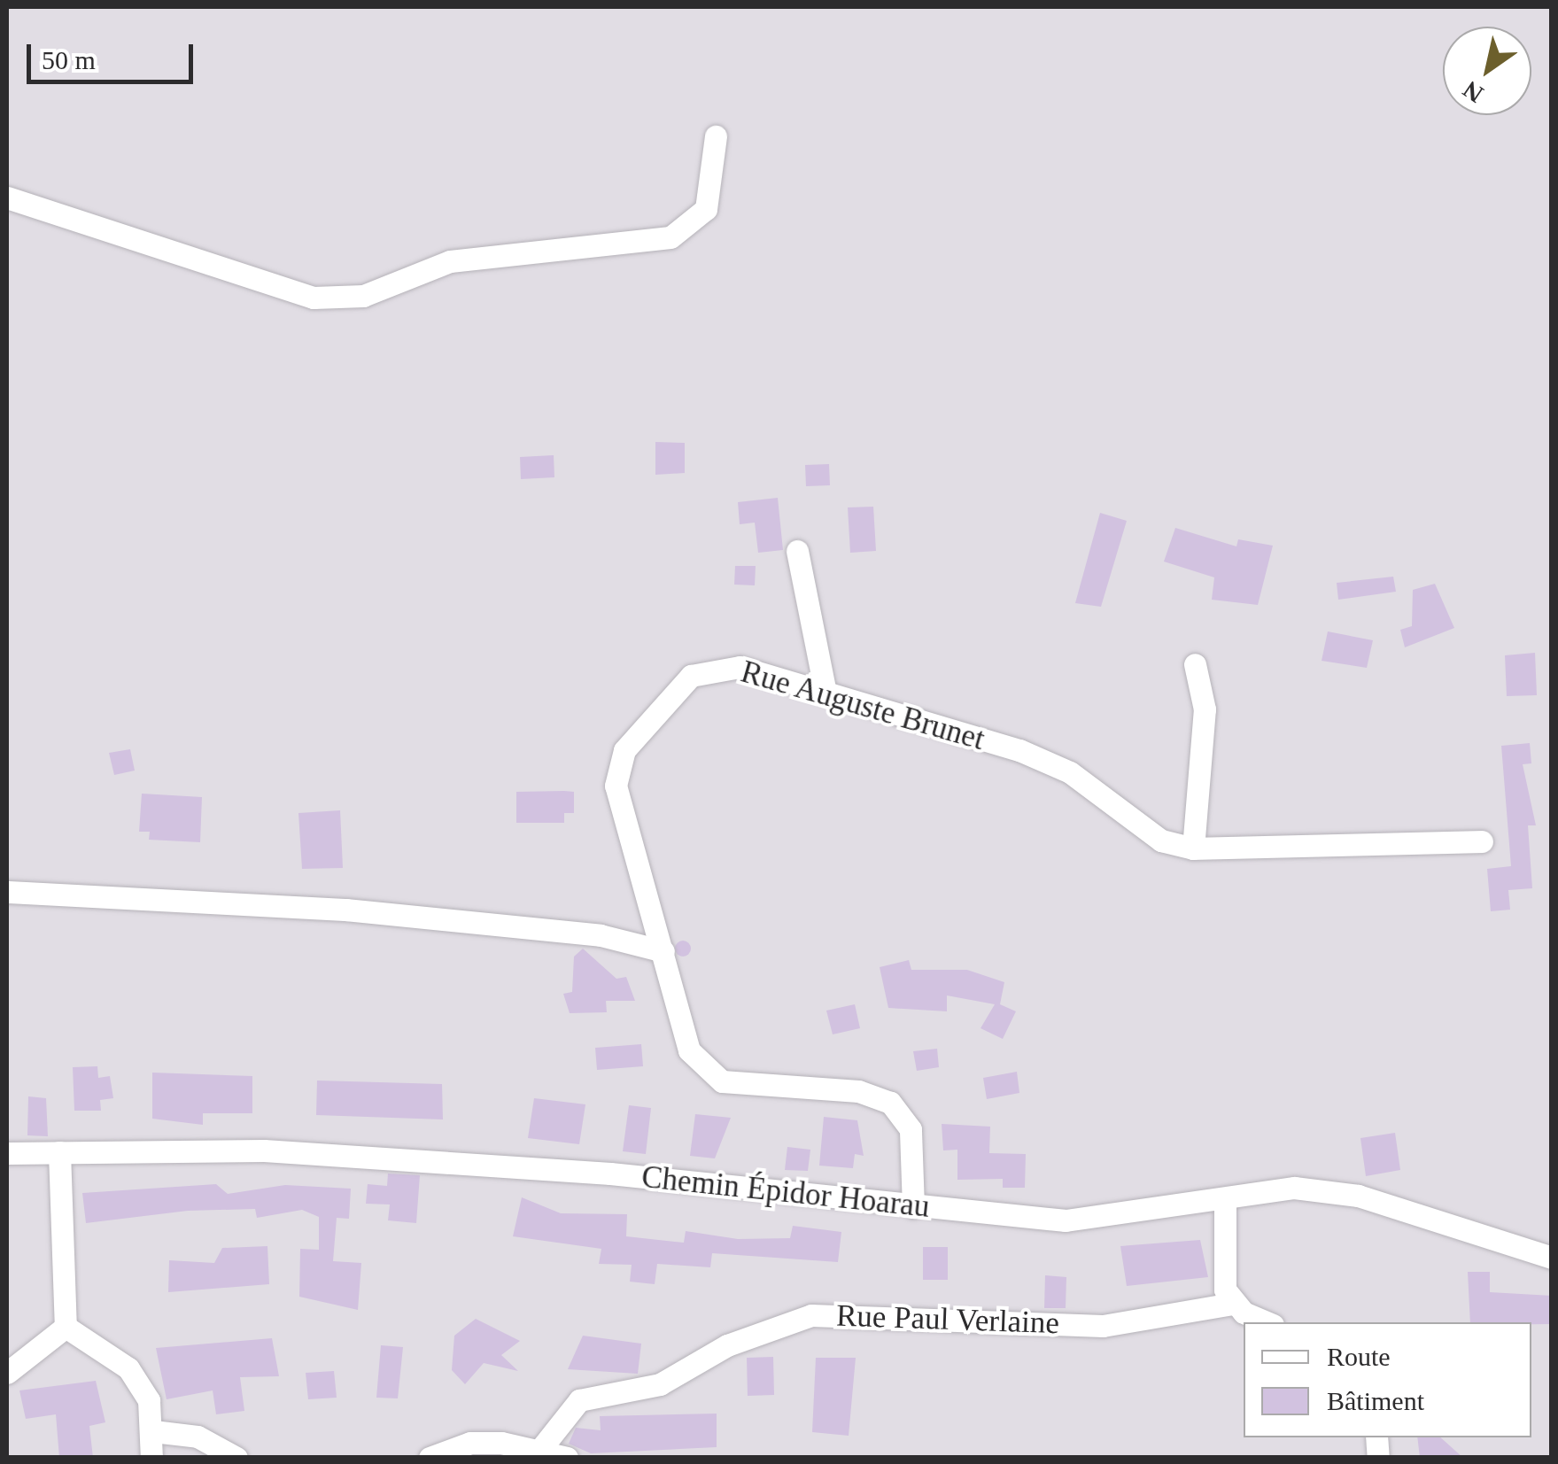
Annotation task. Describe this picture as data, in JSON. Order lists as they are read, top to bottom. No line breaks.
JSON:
{"streets":{"street":["Rue Auguste Brunet","Chemin Épidor Hoarau","Rue Paul Verlaine"]},"crossings":[["Rue Auguste Brunet","Chemin Épidor Hoarau"]],"legend":["Route","Bâtiment"],"scale_bar":"50 m","north":"bottom left"}
